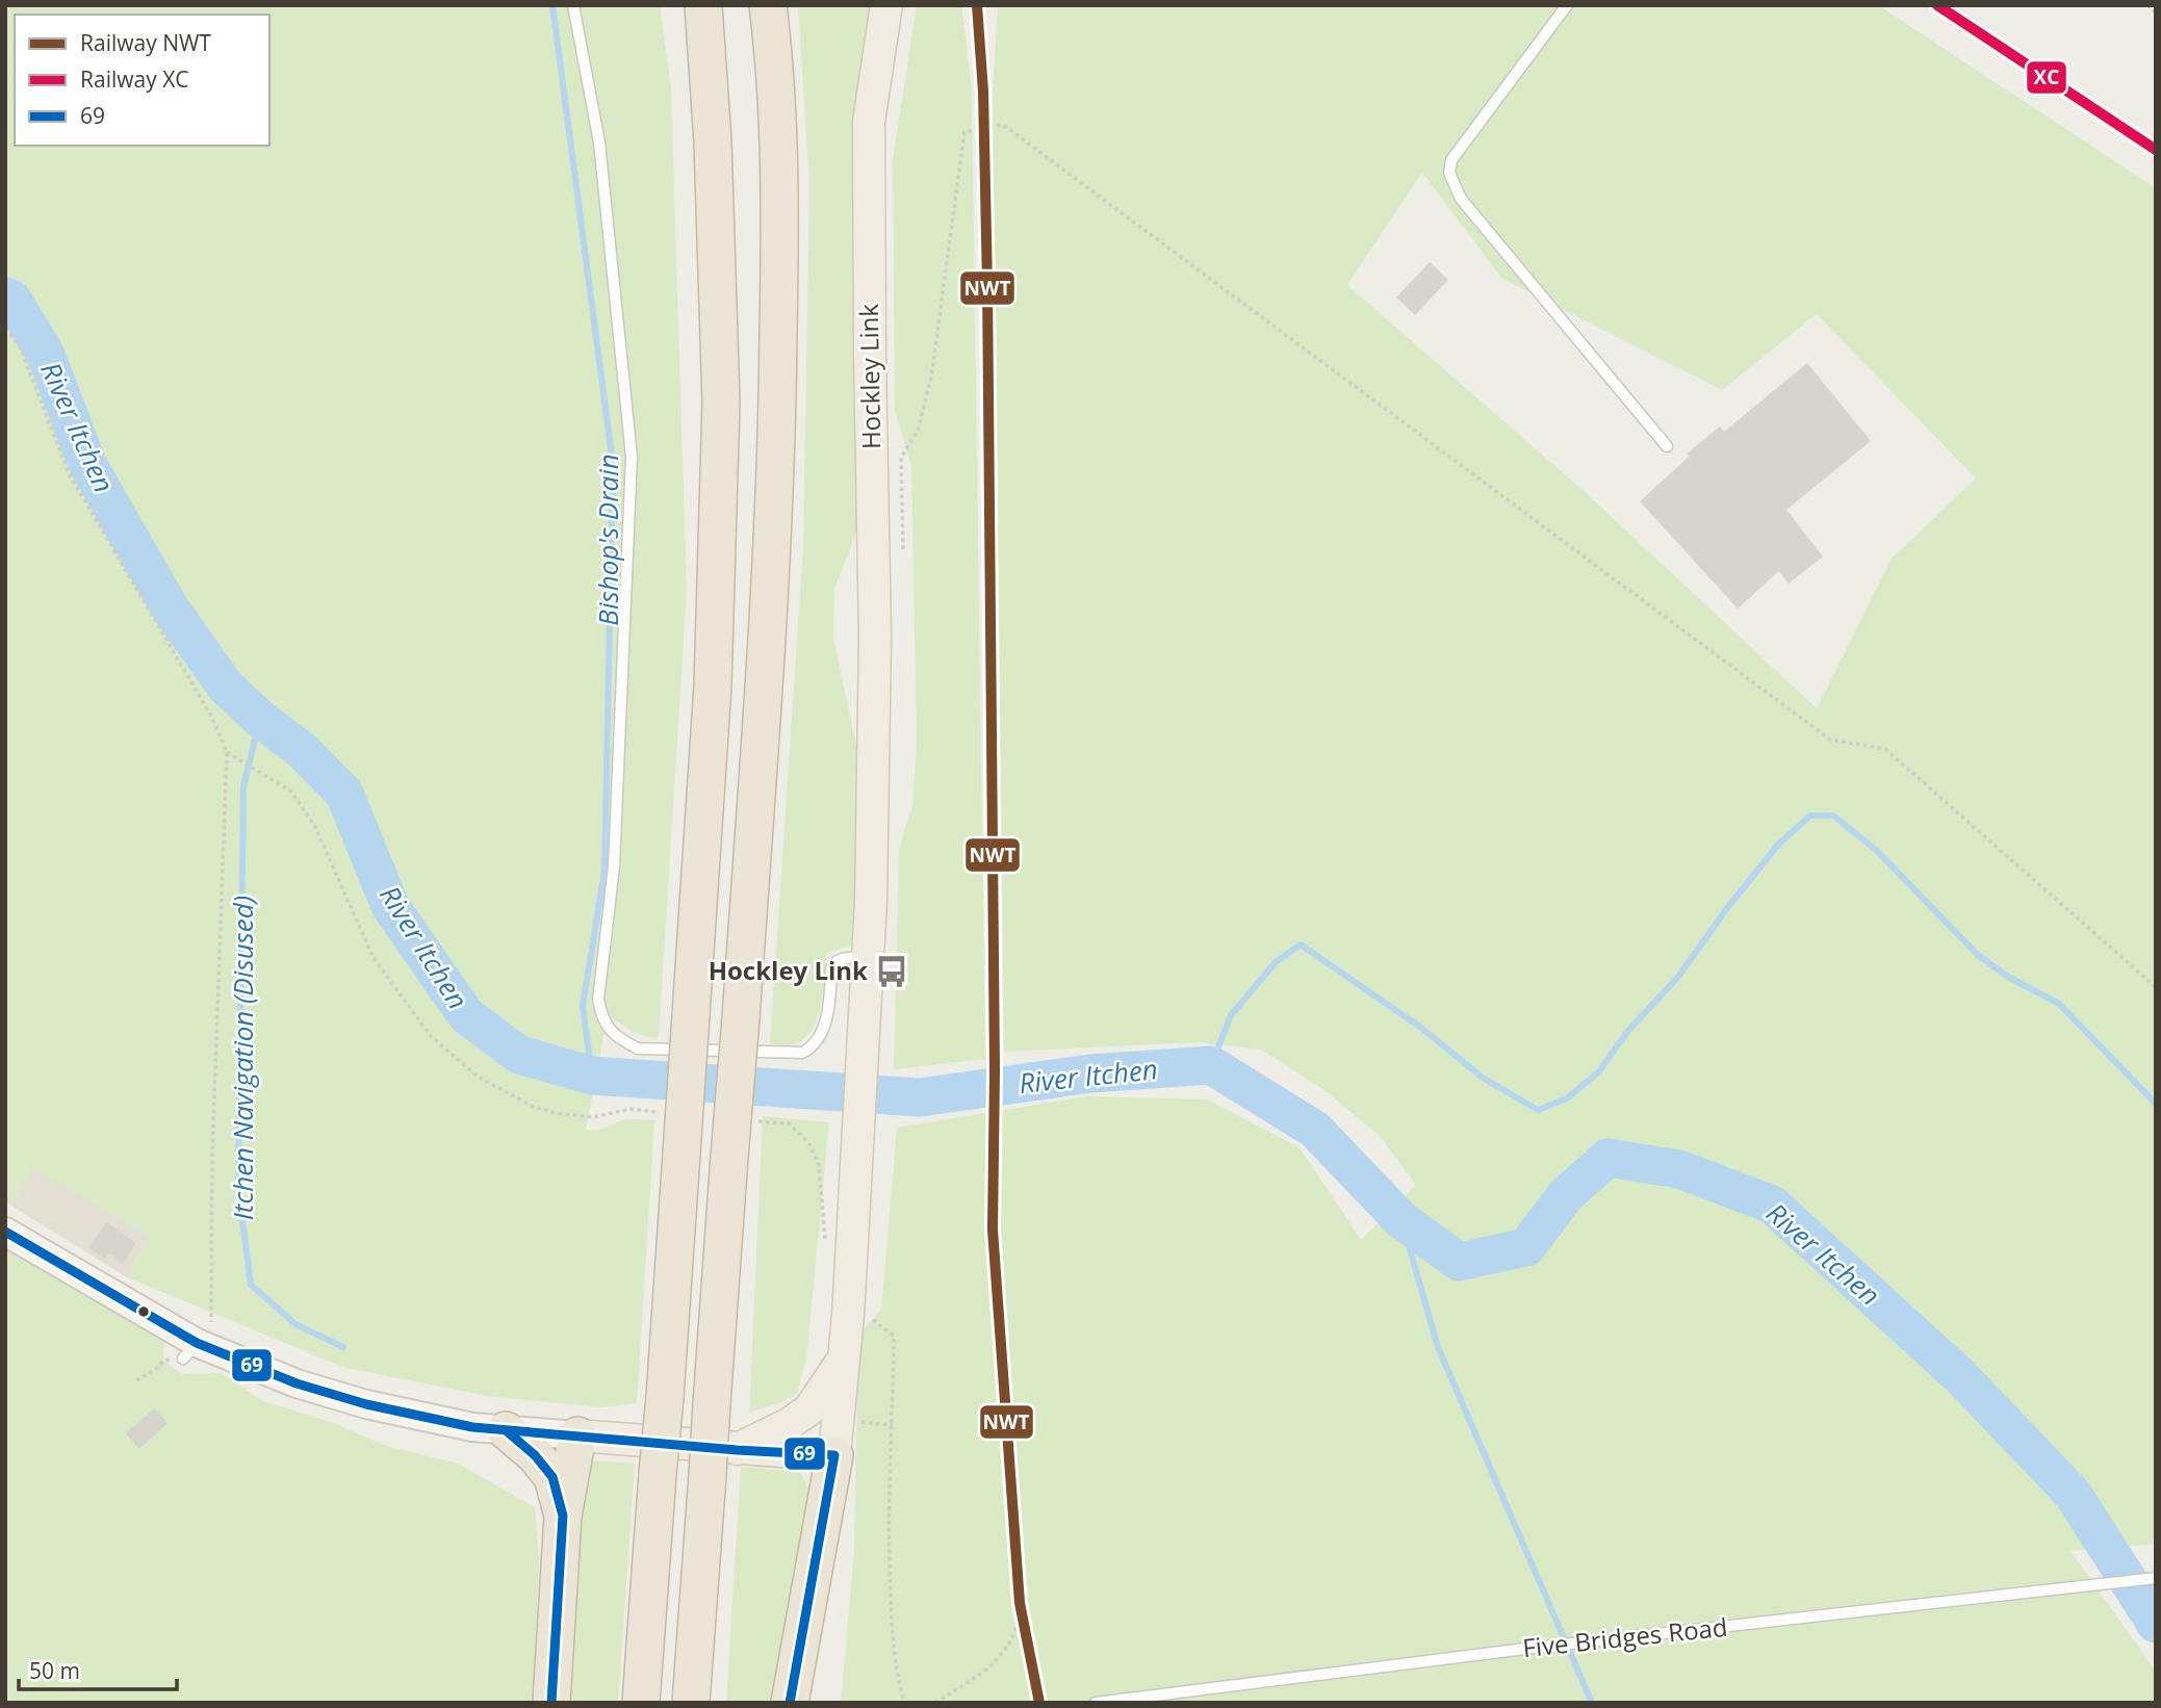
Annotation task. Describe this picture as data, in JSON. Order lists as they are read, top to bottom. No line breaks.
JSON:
{"streets":{"main road":["Hockley Link"],"lane":["Five Bridges Road"]},"water":["River Itchen","Bishop's Drain","Itchen Navigation (Disused)"],"places":{"bus stop":["Hockley Link"]},"lines":["rail line NWT","rail line XC","transit line 69"],"legend":["Railway NWT","Railway XC","69"],"scale_bar":"50 m"}
